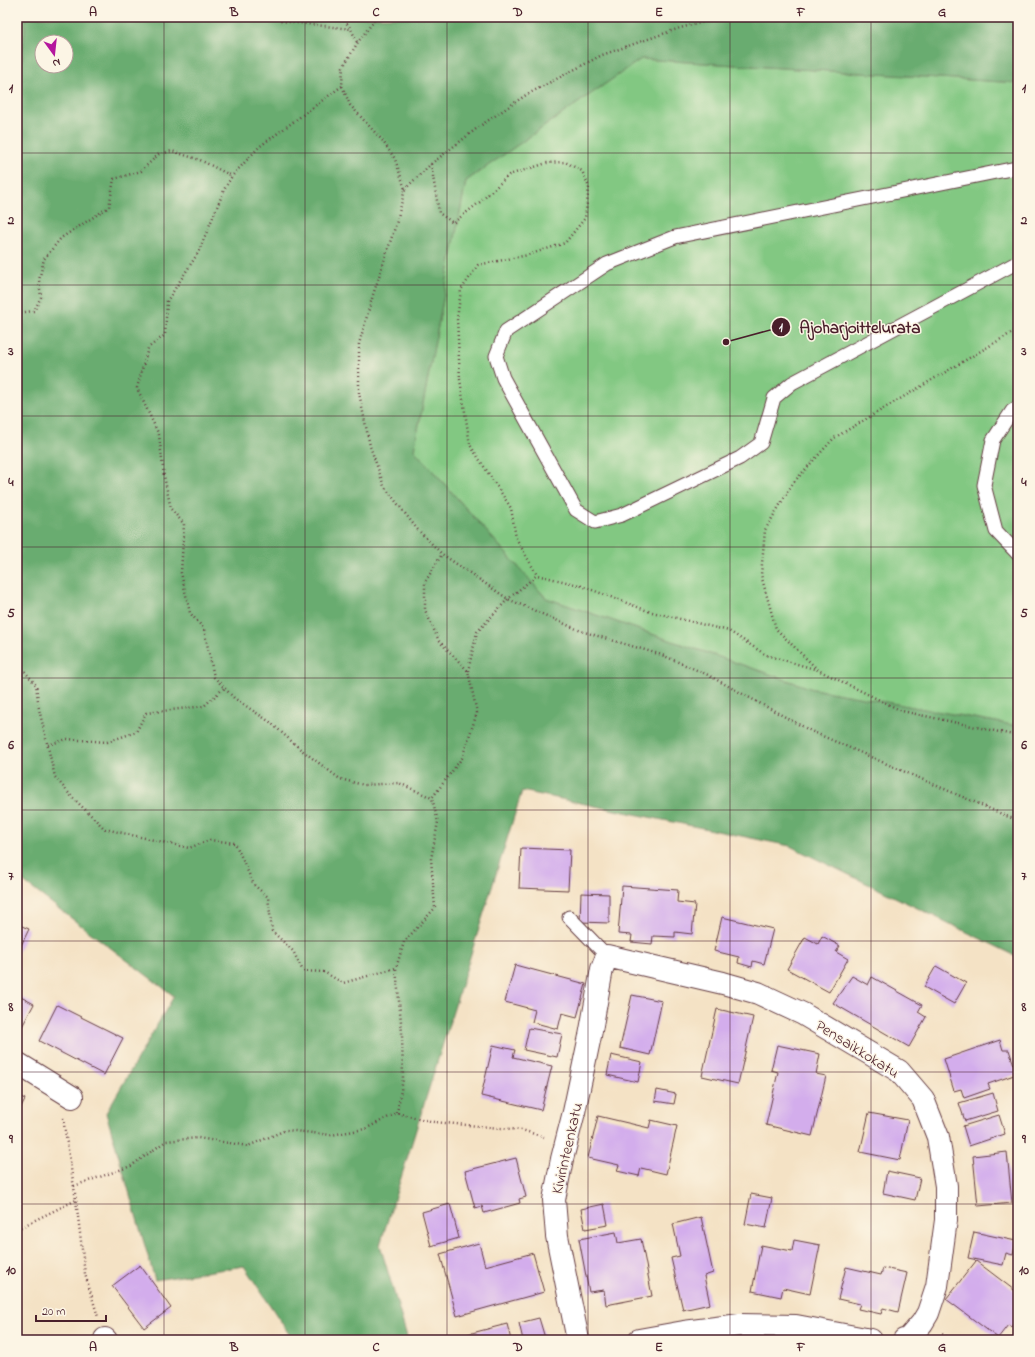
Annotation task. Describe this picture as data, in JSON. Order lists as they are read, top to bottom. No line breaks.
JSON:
{"streets":{"street":["Pensaikkokatu","Kivirinteenkatu"]},"crossings":[["Pensaikkokatu","Kivirinteenkatu"]],"places":["Ajoharjoittelurata"],"scale_bar":"20 m","north":"bottom","grid":{"columns":["A","B","C","D","E","F","G"],"rows":["1","2","3","4","5","6","7","8","9","10"]}}
